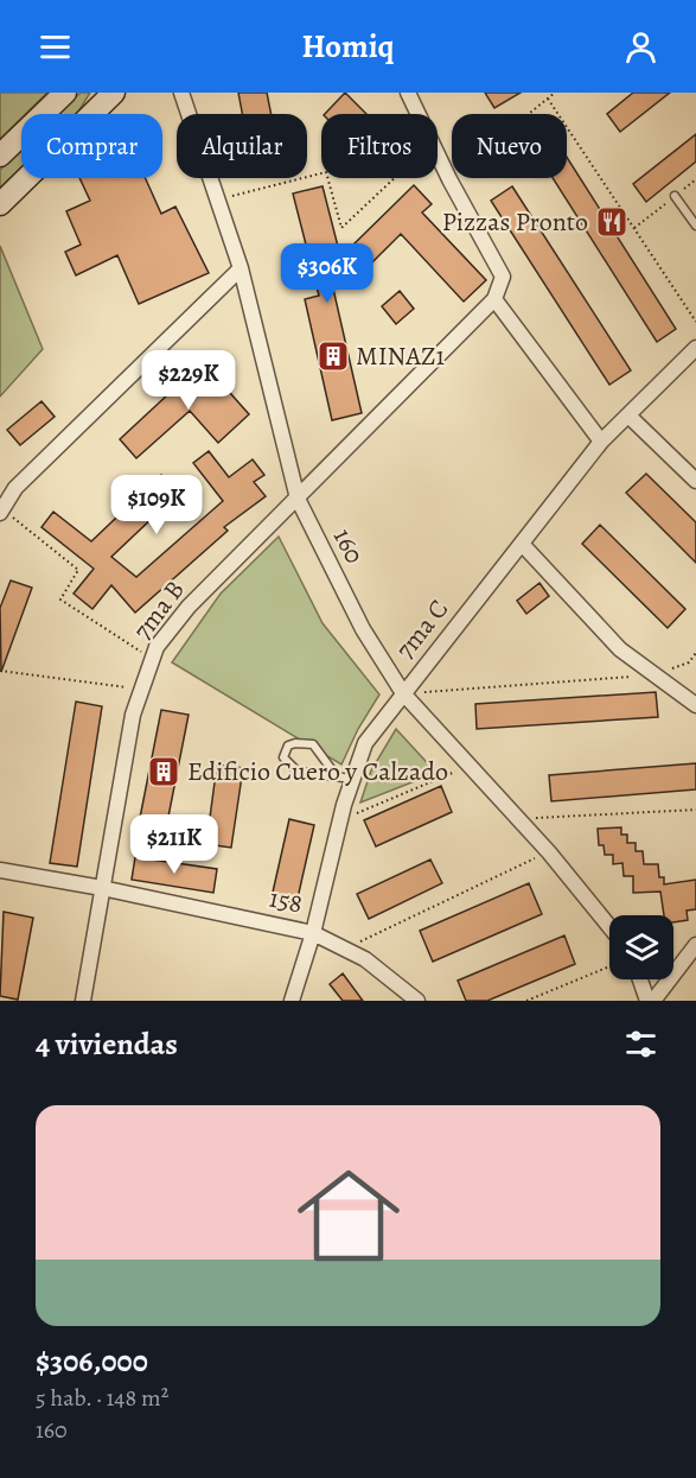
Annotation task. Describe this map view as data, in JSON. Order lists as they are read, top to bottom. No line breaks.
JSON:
{"streets":{"street":["160","7ma B","7ma C","158"]},"crossings":[["160","7ma B"],["160","7ma C"],["7ma B","158"],["7ma C","158"]],"places":{"restaurant":["Pizzas Pronto"],"building":["MINAZ1","Edificio Cuero y Calzado"]},"page":{"header":"Homiq","chip":["Comprar","Alquilar","Filtros","Nuevo"],"price":["$306K","$229K","$109K","$211K"],"heading":"4 viviendas","list":[{"name":"$306,000","note":"5 hab. · 148 m² · 160"}]}}
